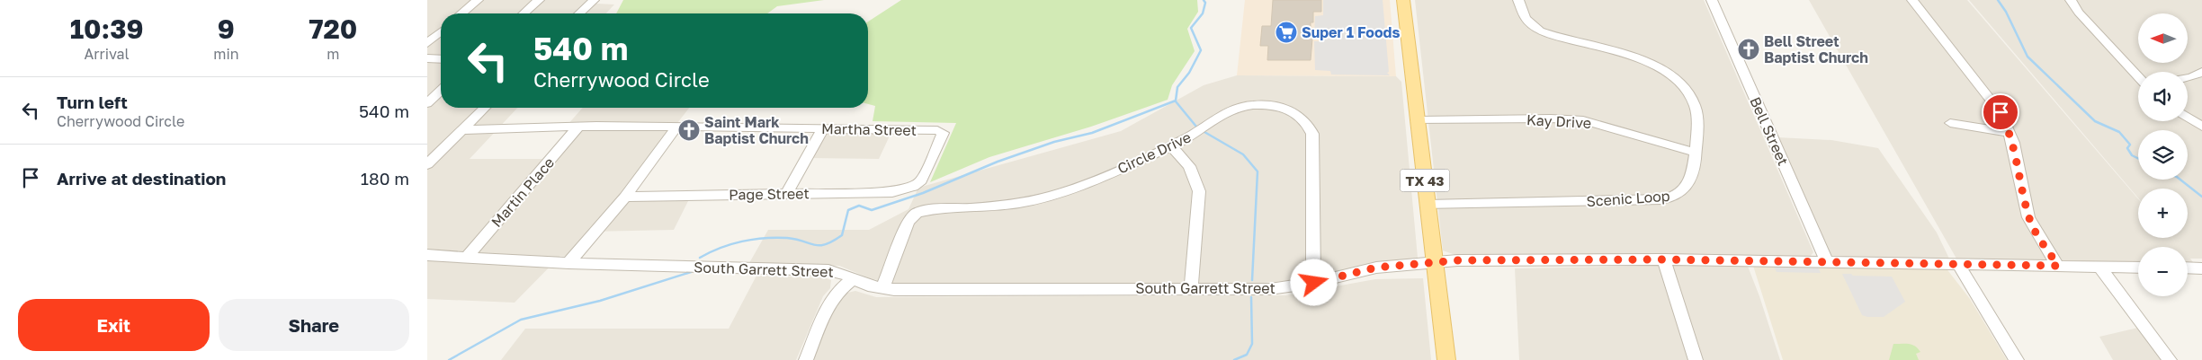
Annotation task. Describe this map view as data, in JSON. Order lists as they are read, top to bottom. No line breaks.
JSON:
{"streets":{"main road":["TX 43"],"street":["Kay Drive","Martha Street","Bell Street","Circle Drive","Martin Place","Page Street","Scenic Loop","South Garrett Street"]},"crossings":[["Kay Drive","TX 43"],["Kay Drive","Scenic Loop"],["Martha Street","Martin Place"],["Martha Street","Page Street"],["Bell Street","South Garrett Street"],["Circle Drive","South Garrett Street"],["TX 43","Scenic Loop"],["TX 43","South Garrett Street"],["Martin Place","South Garrett Street"]],"places":{"supermarket":["Super 1 Foods"],"church":["Bell Street Baptist Church","Saint Mark Baptist Church"]},"north":"left","page":{"eta":["10:39","Arrival","9","min","720","m"],"map_buttons":["+","−"],"turn":["540 m","Cherrywood Circle"],"list":[{"name":"Turn left","note":"Cherrywood Circle","value":"540 m"},{"name":"Arrive at destination","value":"180 m"}],"buttons":["Exit","Share"]}}
